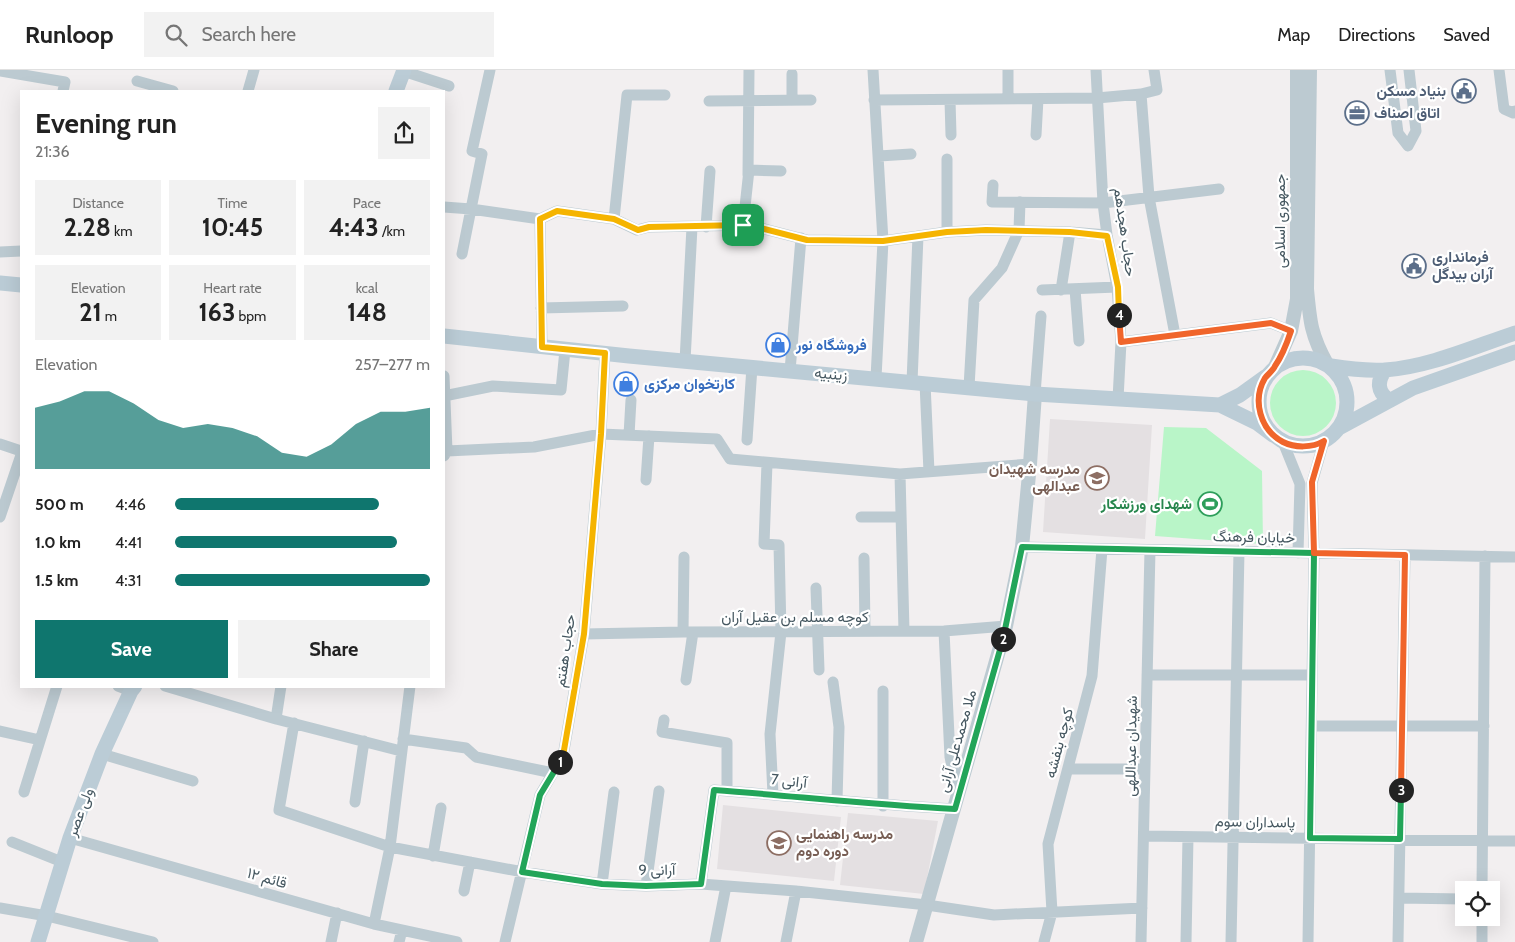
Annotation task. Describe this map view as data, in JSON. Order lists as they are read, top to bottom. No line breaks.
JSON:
{"streets":{"main road":["زینبیه","ولی عصر"],"street":["جمهوری اسلامی","حجاب هجدهم","خیابان فرهنگ","کوچه مسلم بن عقیل آران","حجاب هفتم","ملا محمدعلی آرانی","کوچه بنفشه","شهیدان عبداللهی","آرانی 7","پاسداران سوم","آرانی 9","قائم ۱۲"]},"crossings":[["جمهوری اسلامی","زینبیه"],["حجاب هجدهم","زینبیه"],["زینبیه","حجاب هفتم"],["زینبیه","ملا محمدعلی آرانی"],["خیابان فرهنگ","ملا محمدعلی آرانی"],["خیابان فرهنگ","کوچه بنفشه"],["خیابان فرهنگ","شهیدان عبداللهی"],["کوچه مسلم بن عقیل آران","حجاب هفتم"],["کوچه مسلم بن عقیل آران","ملا محمدعلی آرانی"],["حجاب هفتم","آرانی 9"],["ملا محمدعلی آرانی","آرانی 7"],["ملا محمدعلی آرانی","آرانی 9"],["کوچه بنفشه","آرانی 9"],["شهیدان عبداللهی","پاسداران سوم"],["شهیدان عبداللهی","آرانی 9"],["ولی عصر","قائم ۱۲"]],"places":{"public building":["بنیاد مسکن","فرمانداری آران بیدگل"],"office":["اتاق اصناف"],"shop":["فروشگاه نور","کارتخوان مرکزی"],"school or university":["مدرسه شهیدان عبدالهی","مدرسه راهنمایی دوره دوم"],"sports":["شهدای ورزشکار"]},"page":{"header":"Runloop","search":"Search here","nav":["Map","Directions","Saved"],"heading":["Evening run","21:36"],"stats":[["Distance","2.28 km"],["Time","10:45"],["Pace","4:43 /km"],["Elevation","21 m"],["Heart rate","163 bpm"],["kcal","148"]],"pins":["4","2","1","3"],"chart":["Elevation","257–277 m"],"list":[{"name":"500 m","note":"4:46"},{"name":"1.0 km","note":"4:41"},{"name":"1.5 km","note":"4:31"}],"buttons":["Save","Share"]}}
